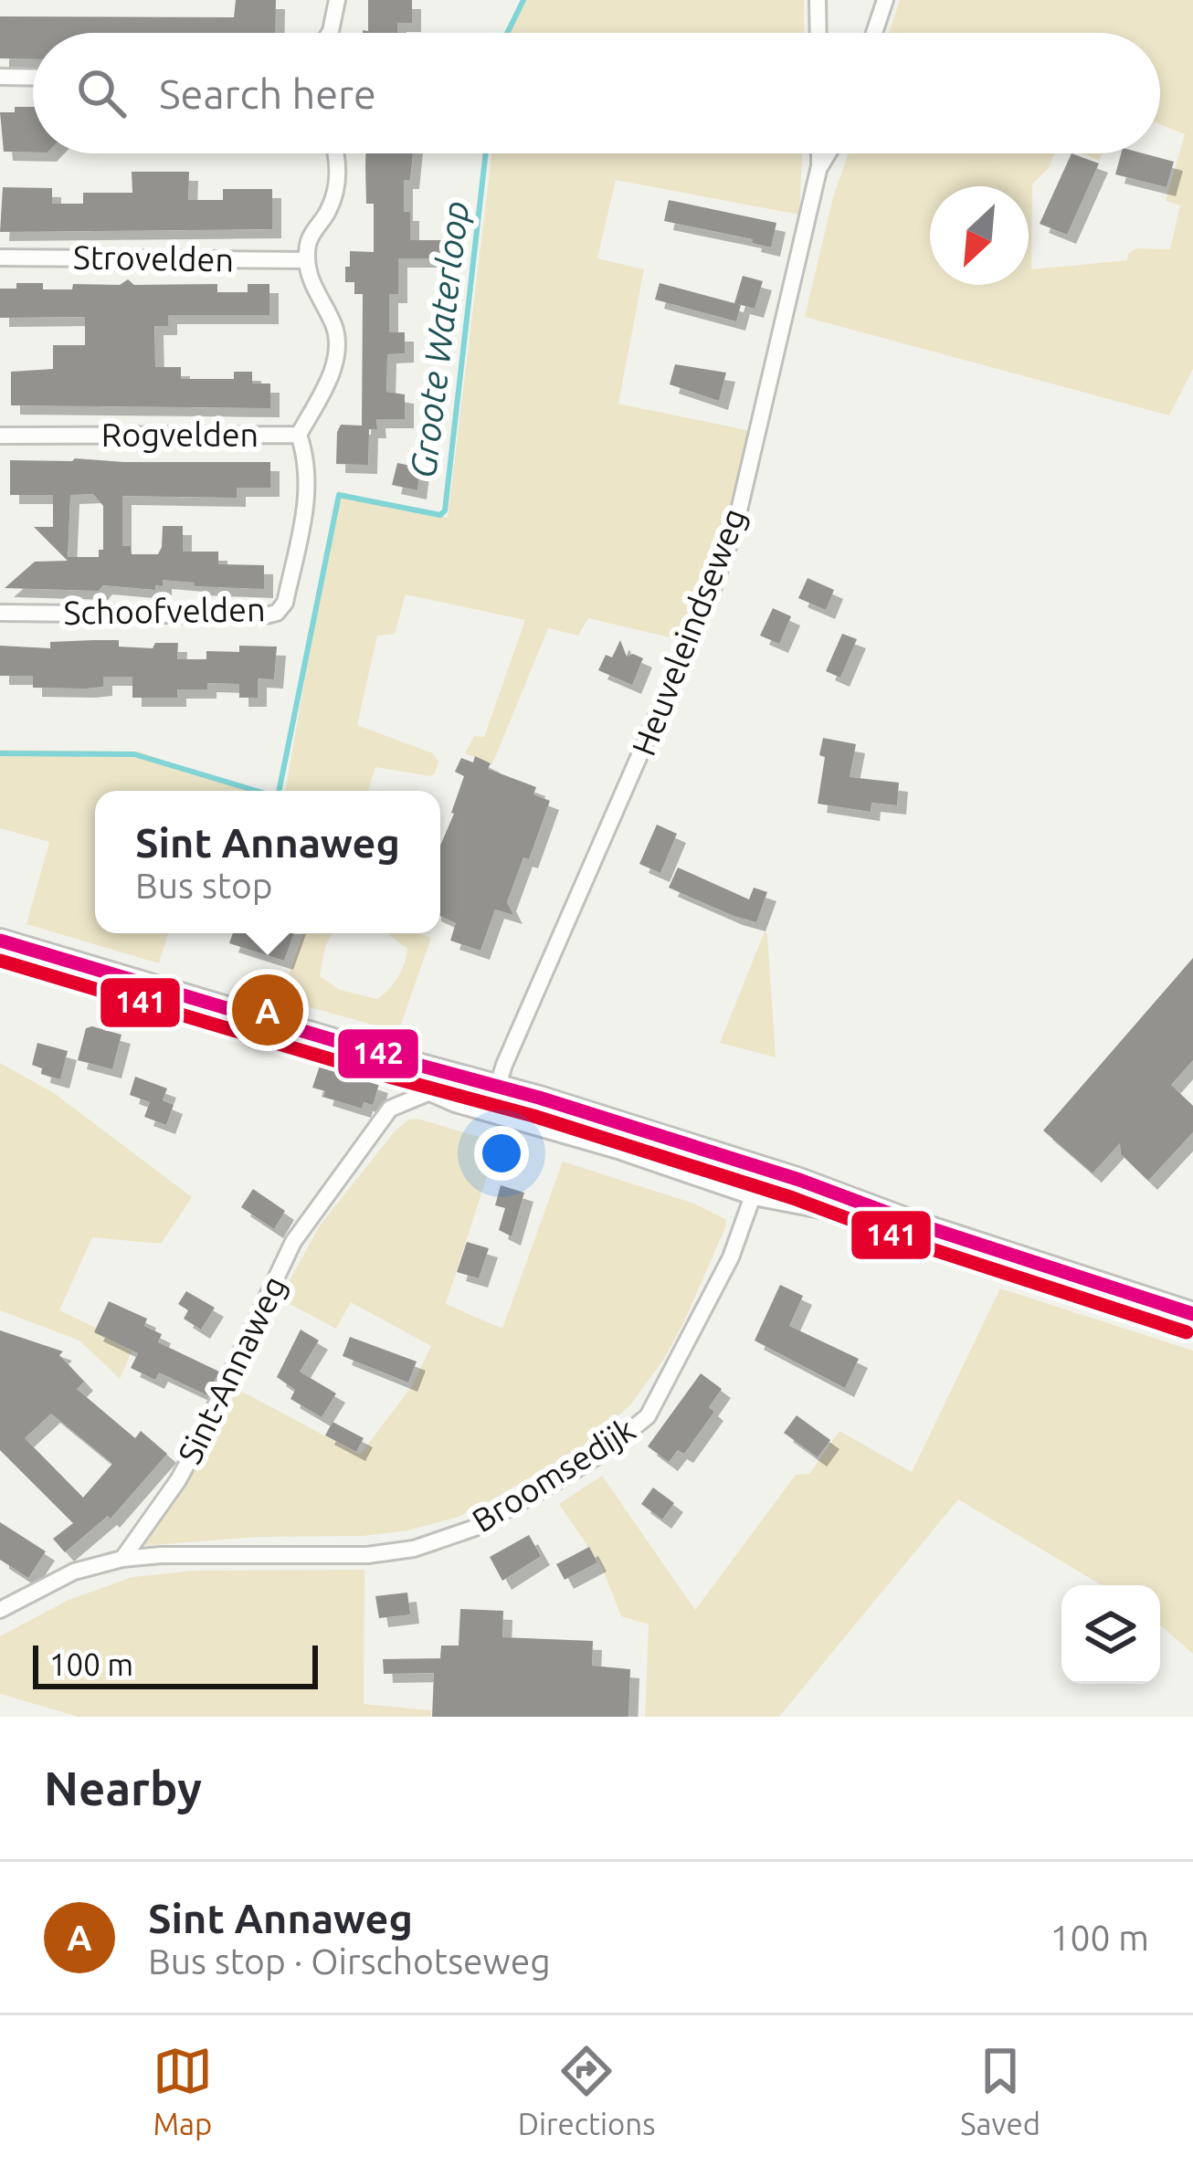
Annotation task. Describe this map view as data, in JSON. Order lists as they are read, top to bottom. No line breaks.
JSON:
{"streets":{"street":["Strovelden","Rogvelden","Schoofvelden","Heuveleindseweg","Sint-Annaweg","Broomsedijk"]},"crossings":[["Strovelden","Rogvelden"],["Rogvelden","Schoofvelden"],["Sint-Annaweg","Broomsedijk"]],"water":["Groote Waterloop"],"lines":["transit line 142","transit line 141"],"scale_bar":"100 m","north":"bottom left","page":{"search":"Search here","popup":["Sint Annaweg","Bus stop"],"pins":"A","scale":"100 m","heading":"Nearby","list":[{"mark":"A","name":"Sint Annaweg","note":"Bus stop · Oirschotseweg","value":"100 m"}],"nav":["Map","Directions","Saved"]}}
